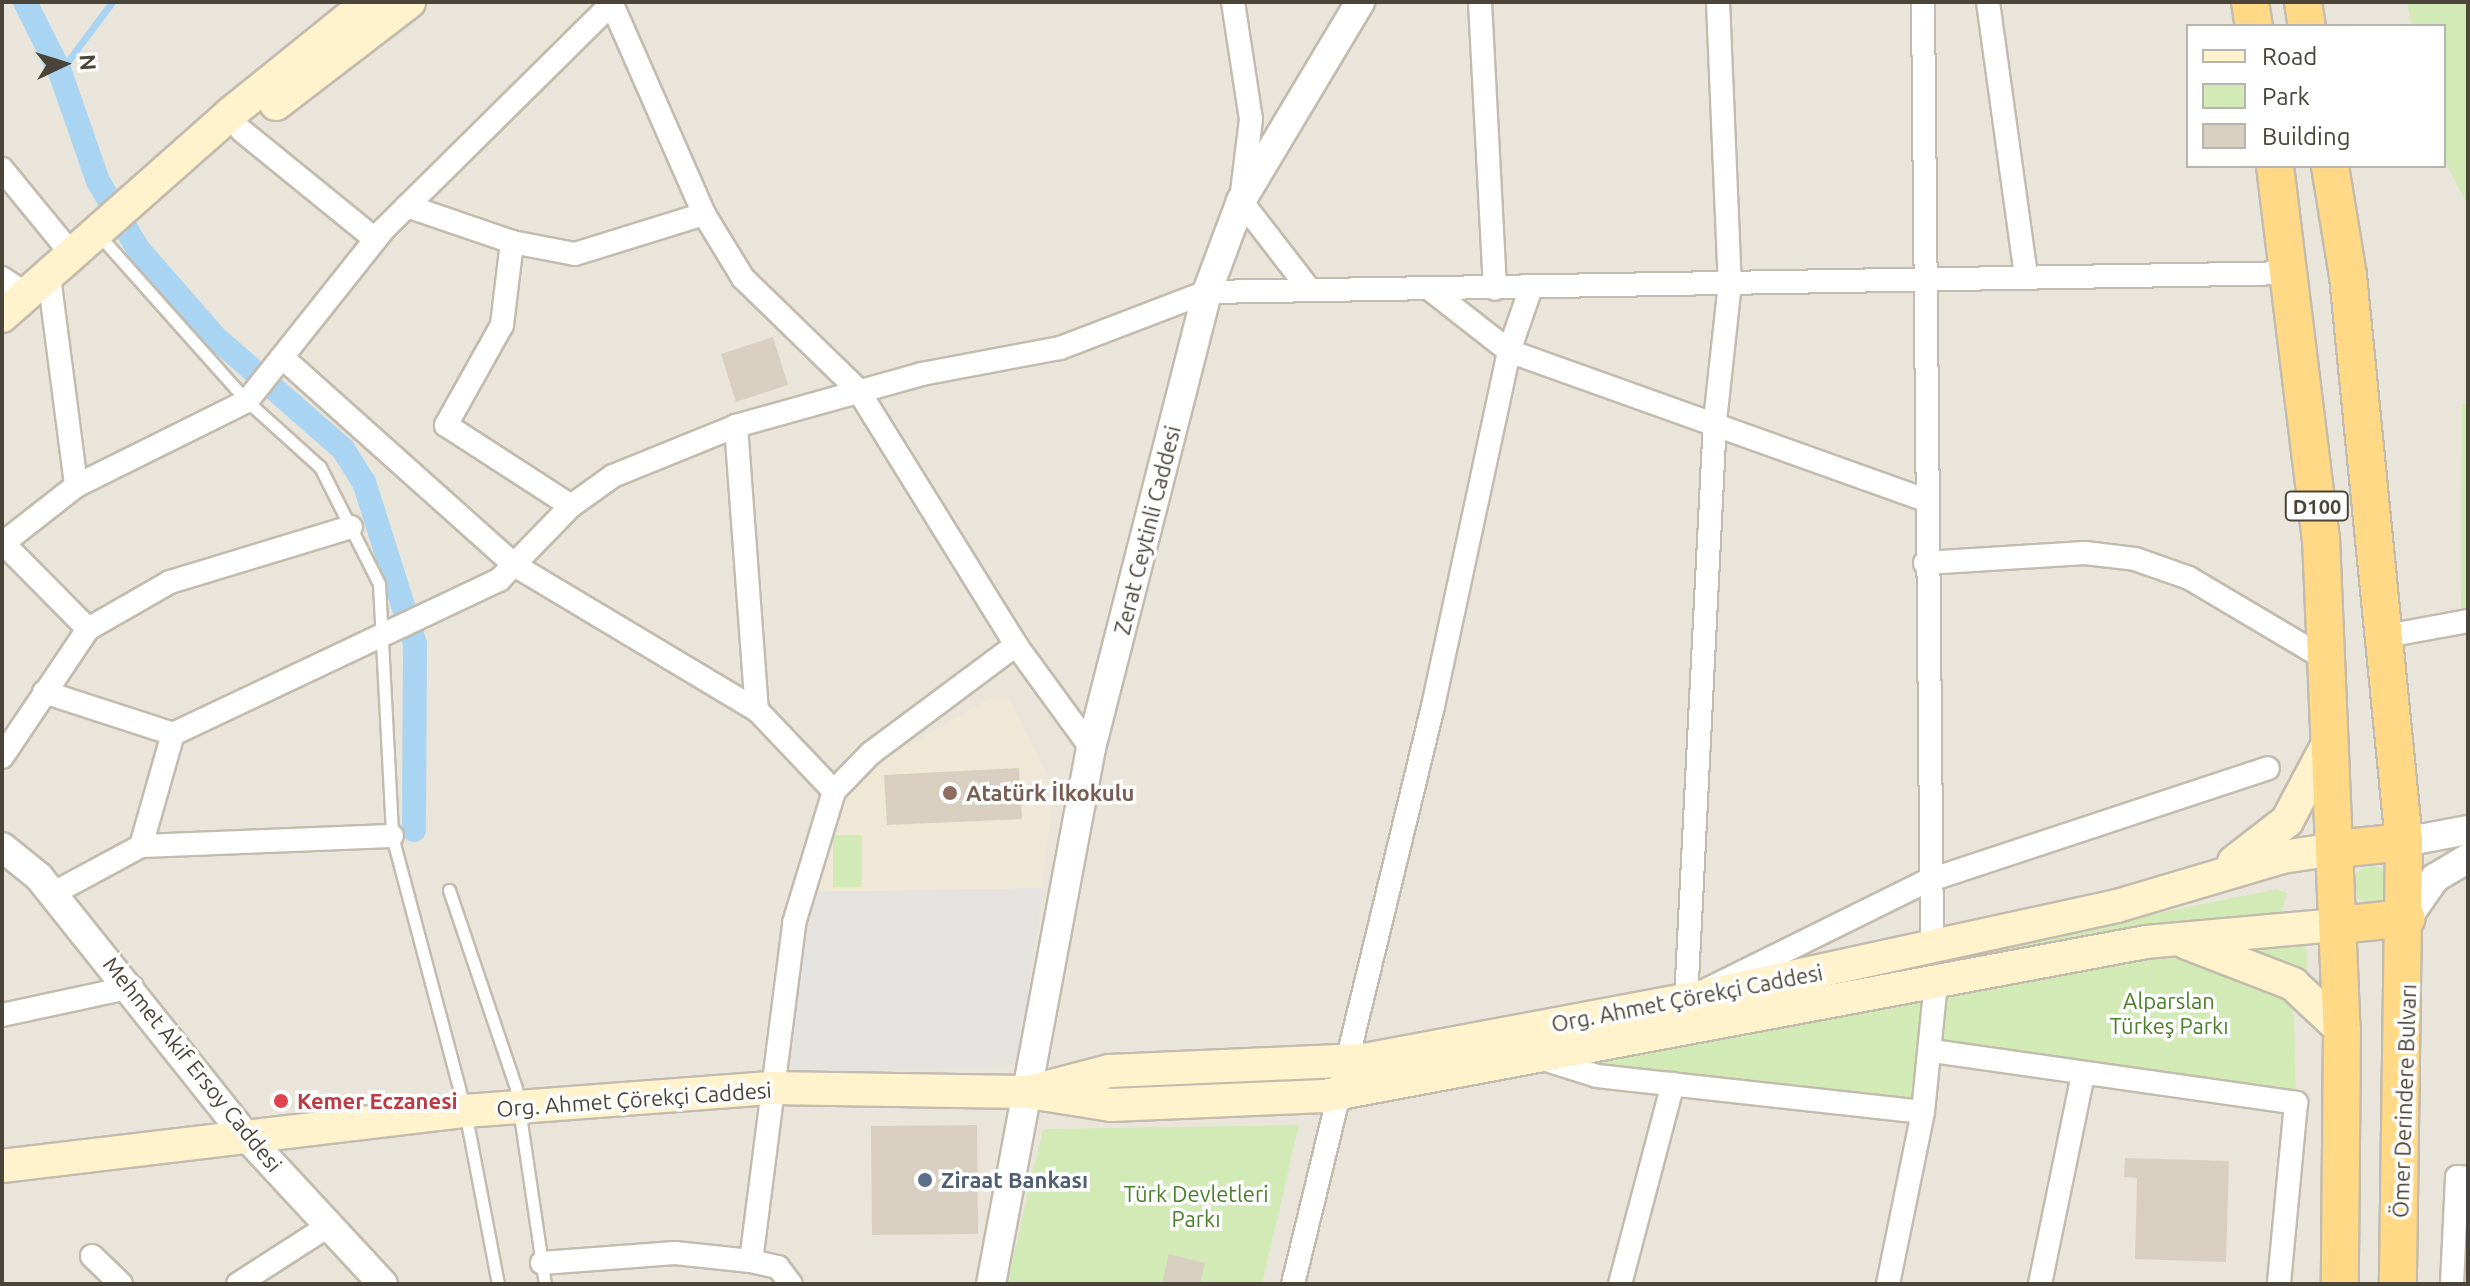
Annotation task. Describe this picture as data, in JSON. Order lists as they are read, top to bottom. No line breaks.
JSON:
{"streets":{"highway":["D100","Ömer Derindere Bulvarı"],"main road":["Org. Ahmet Çörekçi Caddesi"],"street":["Zerat Ceytinli Caddesi","Mehmet Akif Ersoy Caddesi"]},"crossings":[["D100","Org. Ahmet Çörekçi Caddesi"],["D100","Ömer Derindere Bulvarı"],["Zerat Ceytinli Caddesi","Org. Ahmet Çörekçi Caddesi"],["Org. Ahmet Çörekçi Caddesi","Mehmet Akif Ersoy Caddesi"]],"parks":["Alparslan Türkeş Parkı","Türk Devletleri Parkı"],"places":["Atatürk İlkokulu","Kemer Eczanesi","Ziraat Bankası"],"legend":["Road","Park","Building"],"north":"right"}
